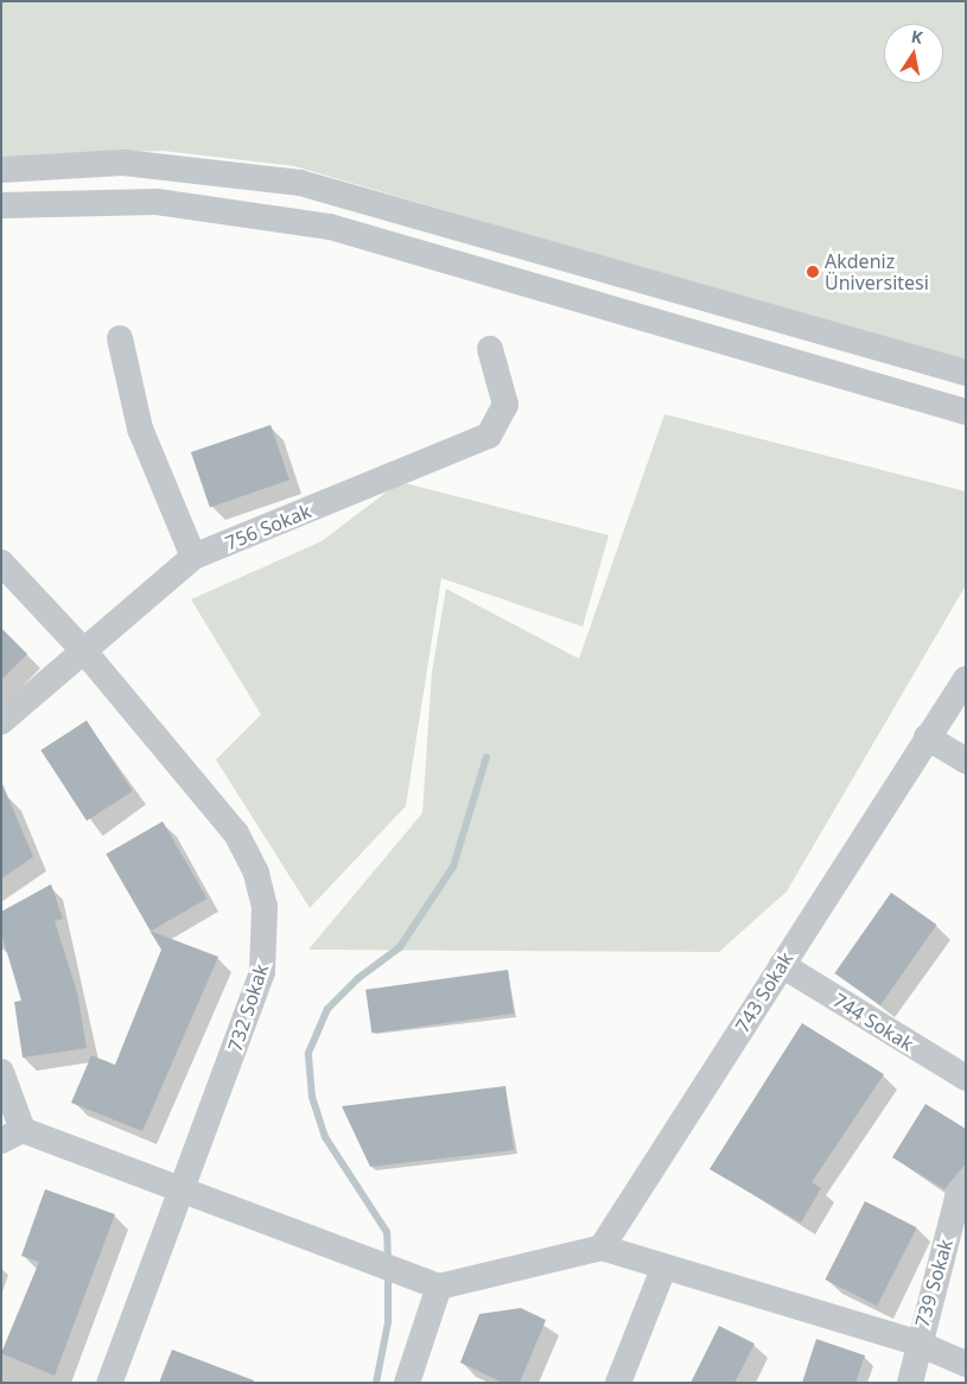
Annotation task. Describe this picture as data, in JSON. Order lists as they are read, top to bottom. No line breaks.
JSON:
{"streets":{"street":["756 Sokak","743 Sokak","732 Sokak","744 Sokak","739 Sokak"]},"crossings":[["756 Sokak","732 Sokak"],["743 Sokak","744 Sokak"]],"places":["Akdeniz Üniversitesi"],"north":"top"}
